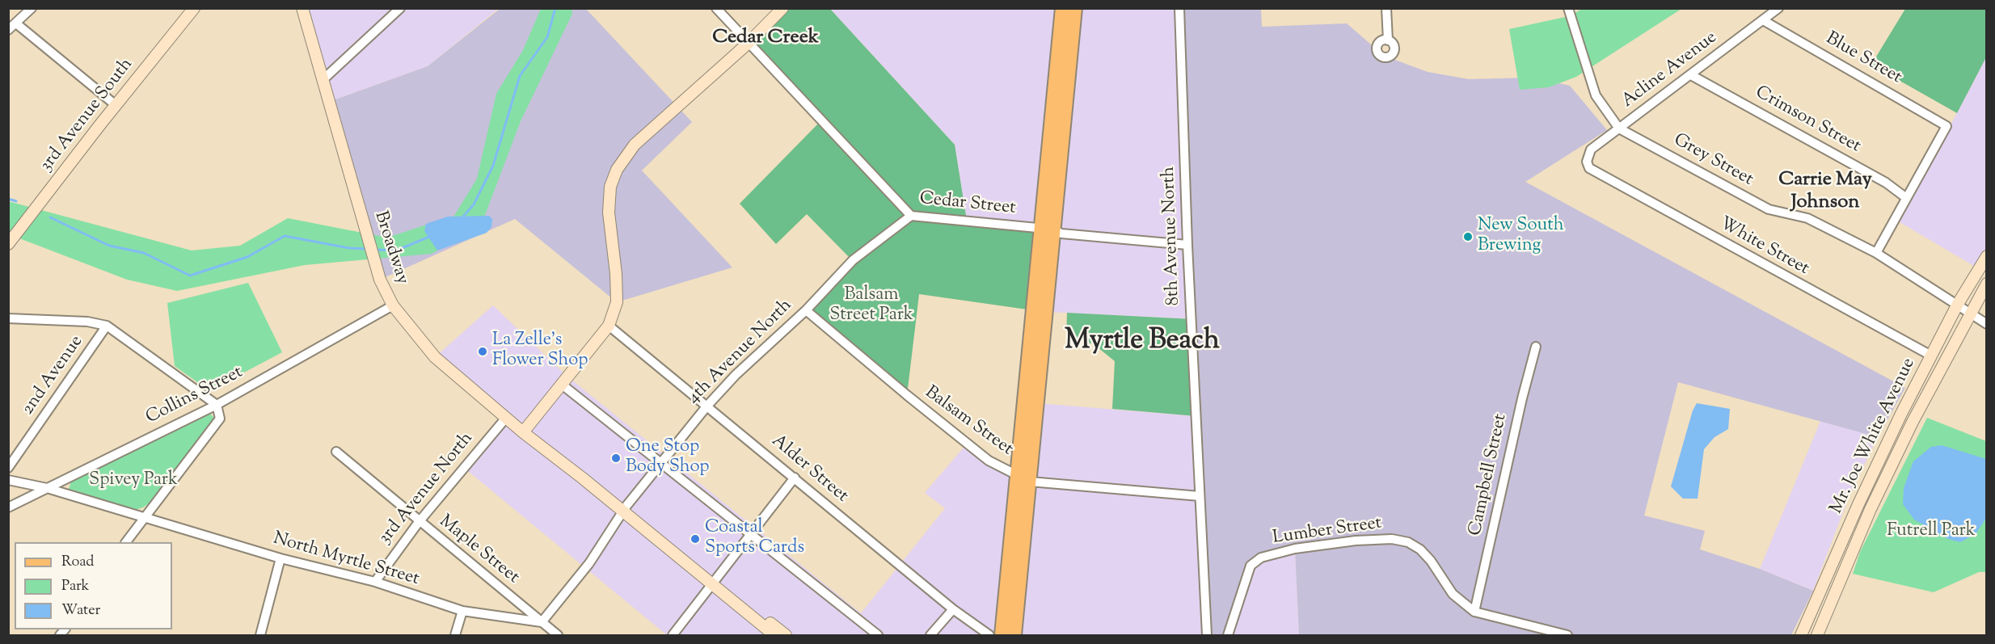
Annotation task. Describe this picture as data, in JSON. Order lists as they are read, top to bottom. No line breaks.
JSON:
{"streets":{"main road":["3rd Avenue South","Broadway","Mr. Joe White Avenue"],"street":["Blue Street","Acline Avenue","Crimson Street","Grey Street","Cedar Street","8th Avenue North","White Street","4th Avenue North","2nd Avenue","Collins Street","Balsam Street","Alder Street","Campbell Street","3rd Avenue North","Lumber Street","Maple Street","North Myrtle Street"]},"crossings":[["Blue Street","Acline Avenue"],["Blue Street","Crimson Street"],["Acline Avenue","Crimson Street"],["Acline Avenue","Grey Street"],["Acline Avenue","White Street"],["Grey Street","Mr. Joe White Avenue"],["Cedar Street","8th Avenue North"],["Cedar Street","4th Avenue North"],["8th Avenue North","Balsam Street"],["White Street","Mr. Joe White Avenue"],["Broadway","4th Avenue North"],["Broadway","Collins Street"],["Broadway","3rd Avenue North"],["4th Avenue North","Balsam Street"],["4th Avenue North","Alder Street"],["4th Avenue North","Maple Street"],["4th Avenue North","North Myrtle Street"],["Collins Street","North Myrtle Street"],["Campbell Street","Lumber Street"],["3rd Avenue North","Maple Street"],["3rd Avenue North","North Myrtle Street"],["Maple Street","North Myrtle Street"]],"districts":["Cedar Creek","Carrie May Johnson","Myrtle Beach"],"parks":["Balsam Street Park","Spivey Park","Futrell Park"],"places":["New South Brewing","La Zelle's Flower Shop","One Stop Body Shop","Coastal Sports Cards"],"legend":["Road","Park","Water"]}
